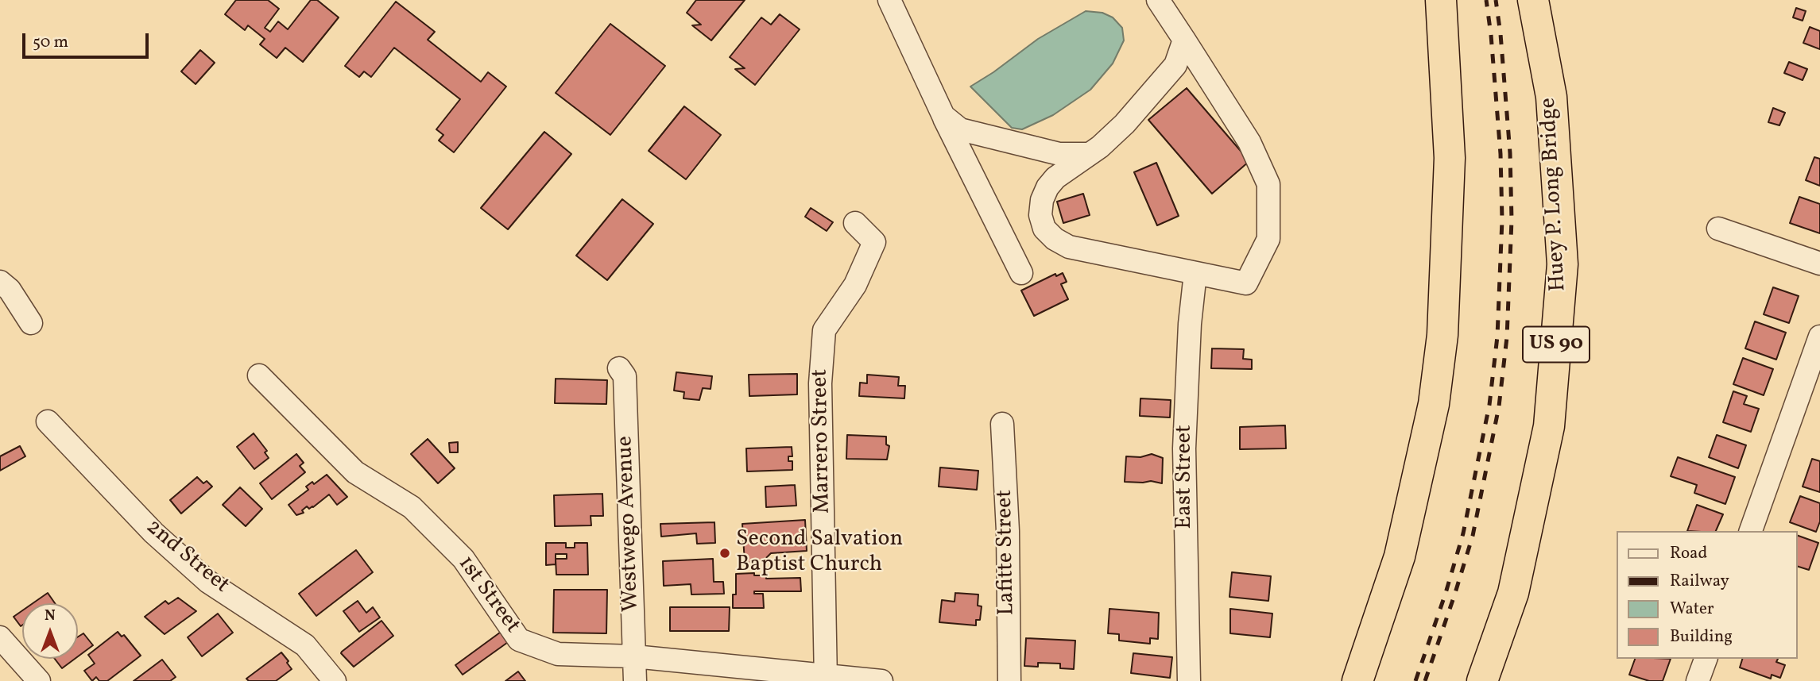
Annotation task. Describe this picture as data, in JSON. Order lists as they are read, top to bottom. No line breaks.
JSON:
{"streets":{"highway":["Huey P. Long Bridge","US 90"],"street":["Marrero Street","East Street","Westwego Avenue","Lafitte Street","2nd Street","1st Street"]},"crossings":[["Marrero Street","1st Street"],["Westwego Avenue","1st Street"]],"places":["Second Salvation Baptist Church"],"legend":["Road","Railway","Water","Building"],"scale_bar":"50 m","north":"top"}
